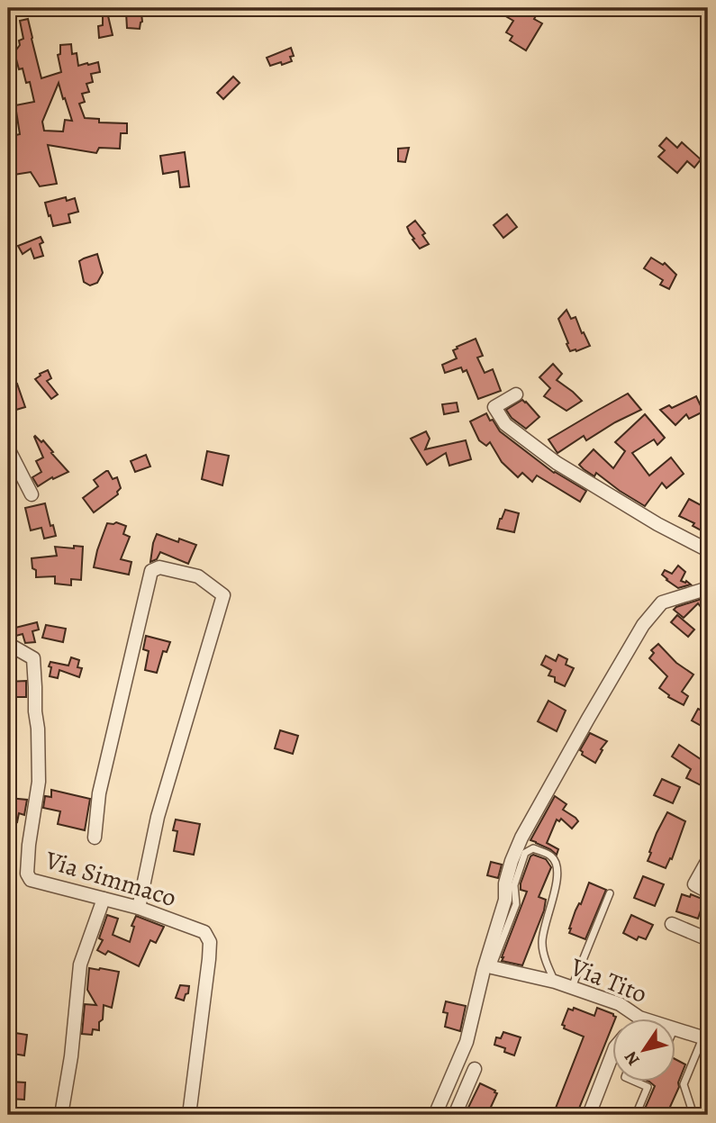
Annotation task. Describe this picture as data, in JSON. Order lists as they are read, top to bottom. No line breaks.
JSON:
{"streets":{"street":["Via Simmaco","Via Tito"]},"north":"bottom left"}
